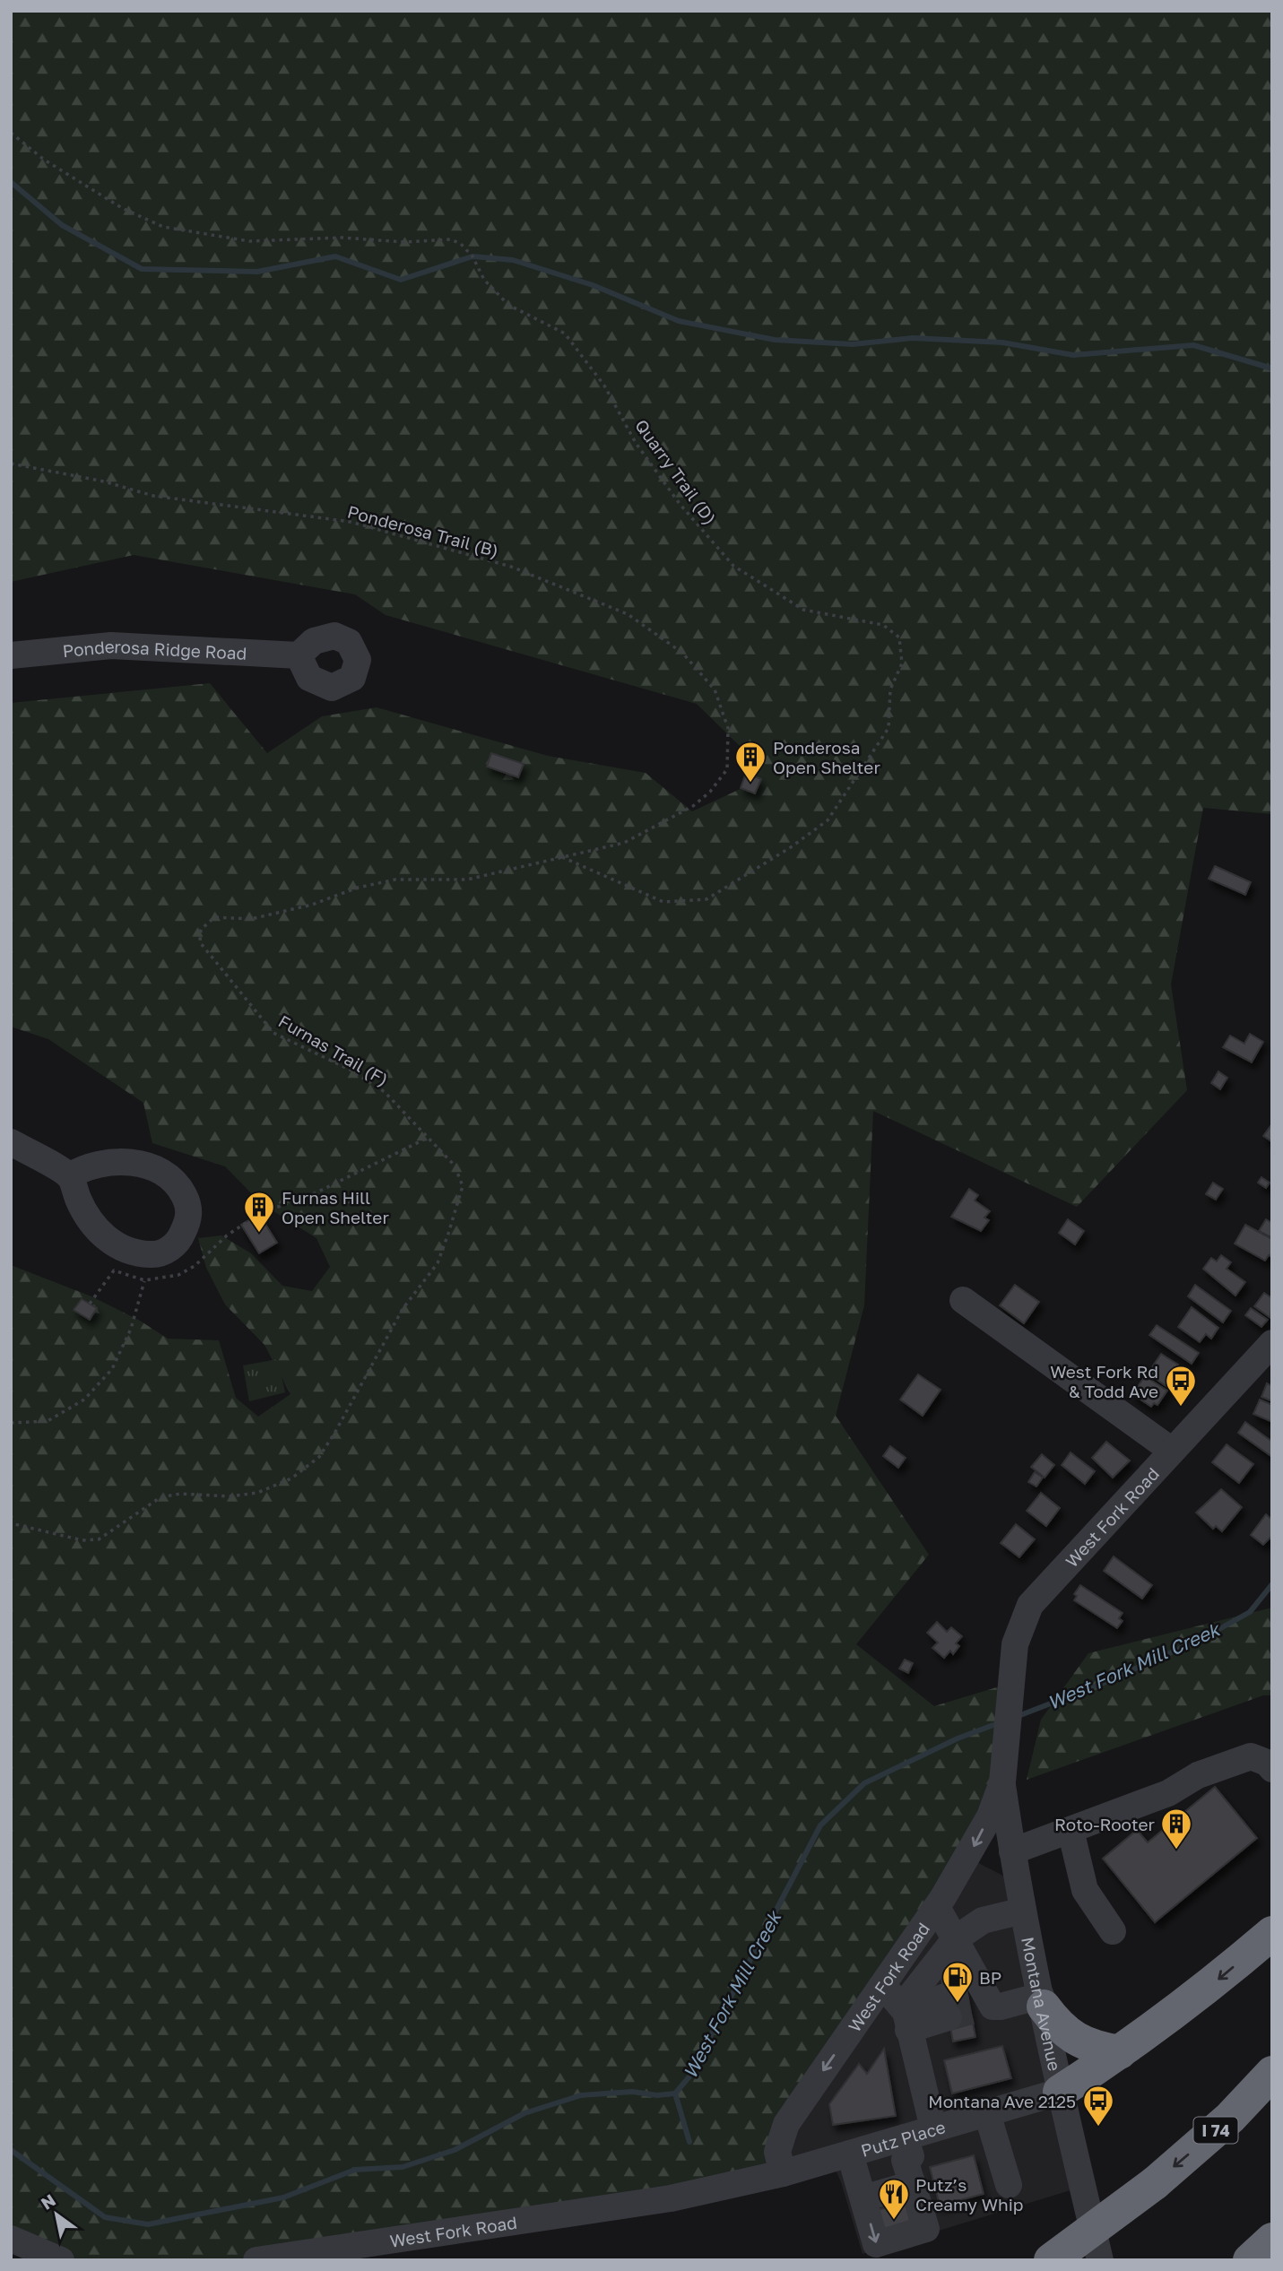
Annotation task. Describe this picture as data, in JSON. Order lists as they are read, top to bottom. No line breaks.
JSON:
{"streets":{"highway":["I 74"],"street":["Ponderosa Ridge Road","West Fork Road","Montana Avenue","Putz Place"],"path":["Quarry Trail (D)","Ponderosa Trail (B)","Furnas Trail (F)"]},"crossings":[["Quarry Trail (D)","Furnas Trail (F)"],["Ponderosa Trail (B)","Furnas Trail (F)"],["West Fork Road","Montana Avenue"],["West Fork Road","Putz Place"],["Montana Avenue","Putz Place"]],"water":["West Fork Mill Creek"],"places":{"building":["Ponderosa Open Shelter","Furnas Hill Open Shelter","Roto-Rooter"],"bus stop":["West Fork Rd & Todd Ave","Montana Ave 2125"],"fuel station":["BP"],"restaurant":["Putz’s Creamy Whip"]},"north":"top left"}
